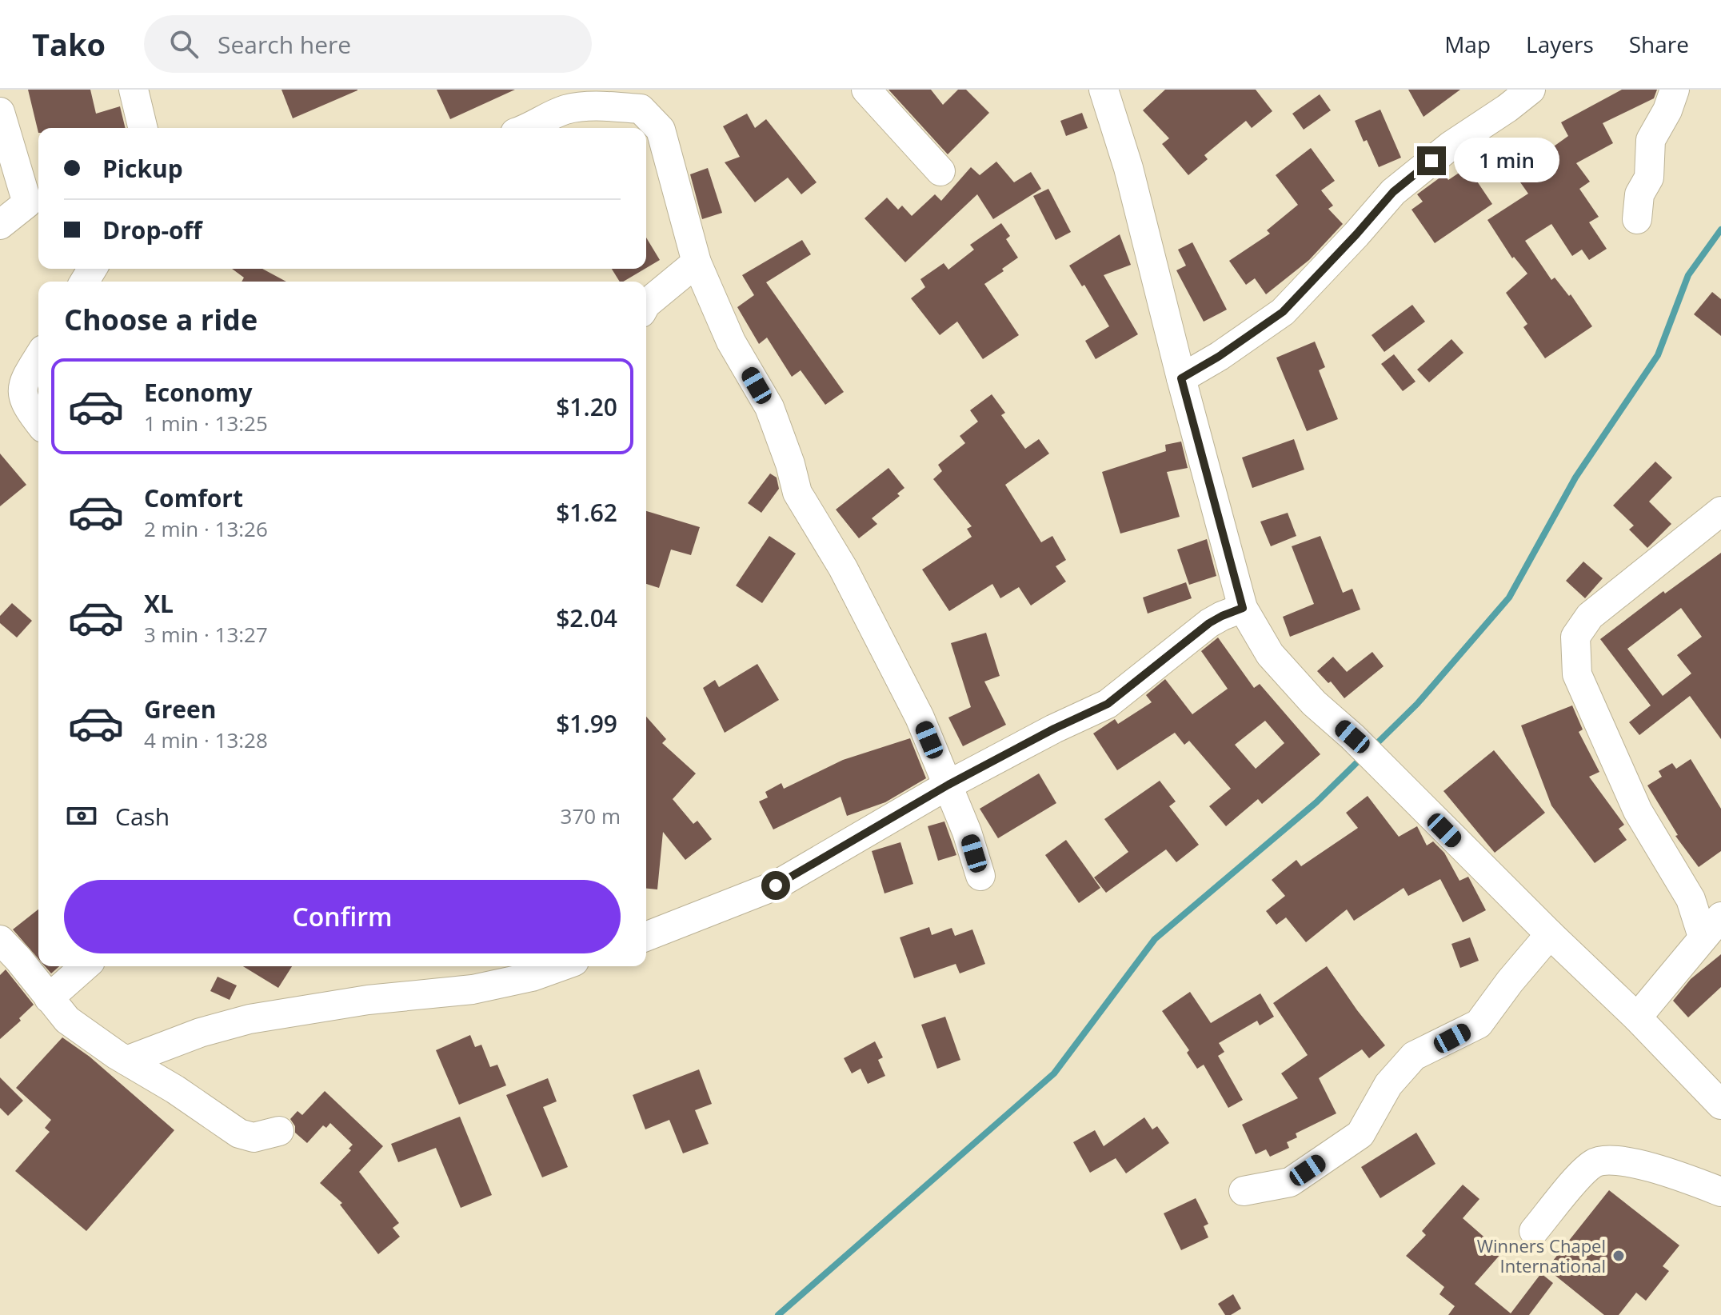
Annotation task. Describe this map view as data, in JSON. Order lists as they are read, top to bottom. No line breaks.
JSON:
{"places":["Winners Chapel International"],"page":{"header":"Tako","search":"Search here","nav":["Map","Layers","Share"],"banner":["Pickup","Drop-off"],"bubble":"1 min","heading":"Choose a ride","list":[{"name":"Economy","note":"1 min · 13:25","value":"$1.20"},{"name":"Comfort","note":"2 min · 13:26","value":"$1.62"},{"name":"XL","note":"3 min · 13:27","value":"$2.04"},{"name":"Green","note":"4 min · 13:28","value":"$1.99"}],"pay":["Cash","370 m"],"buttons":"Confirm"}}
